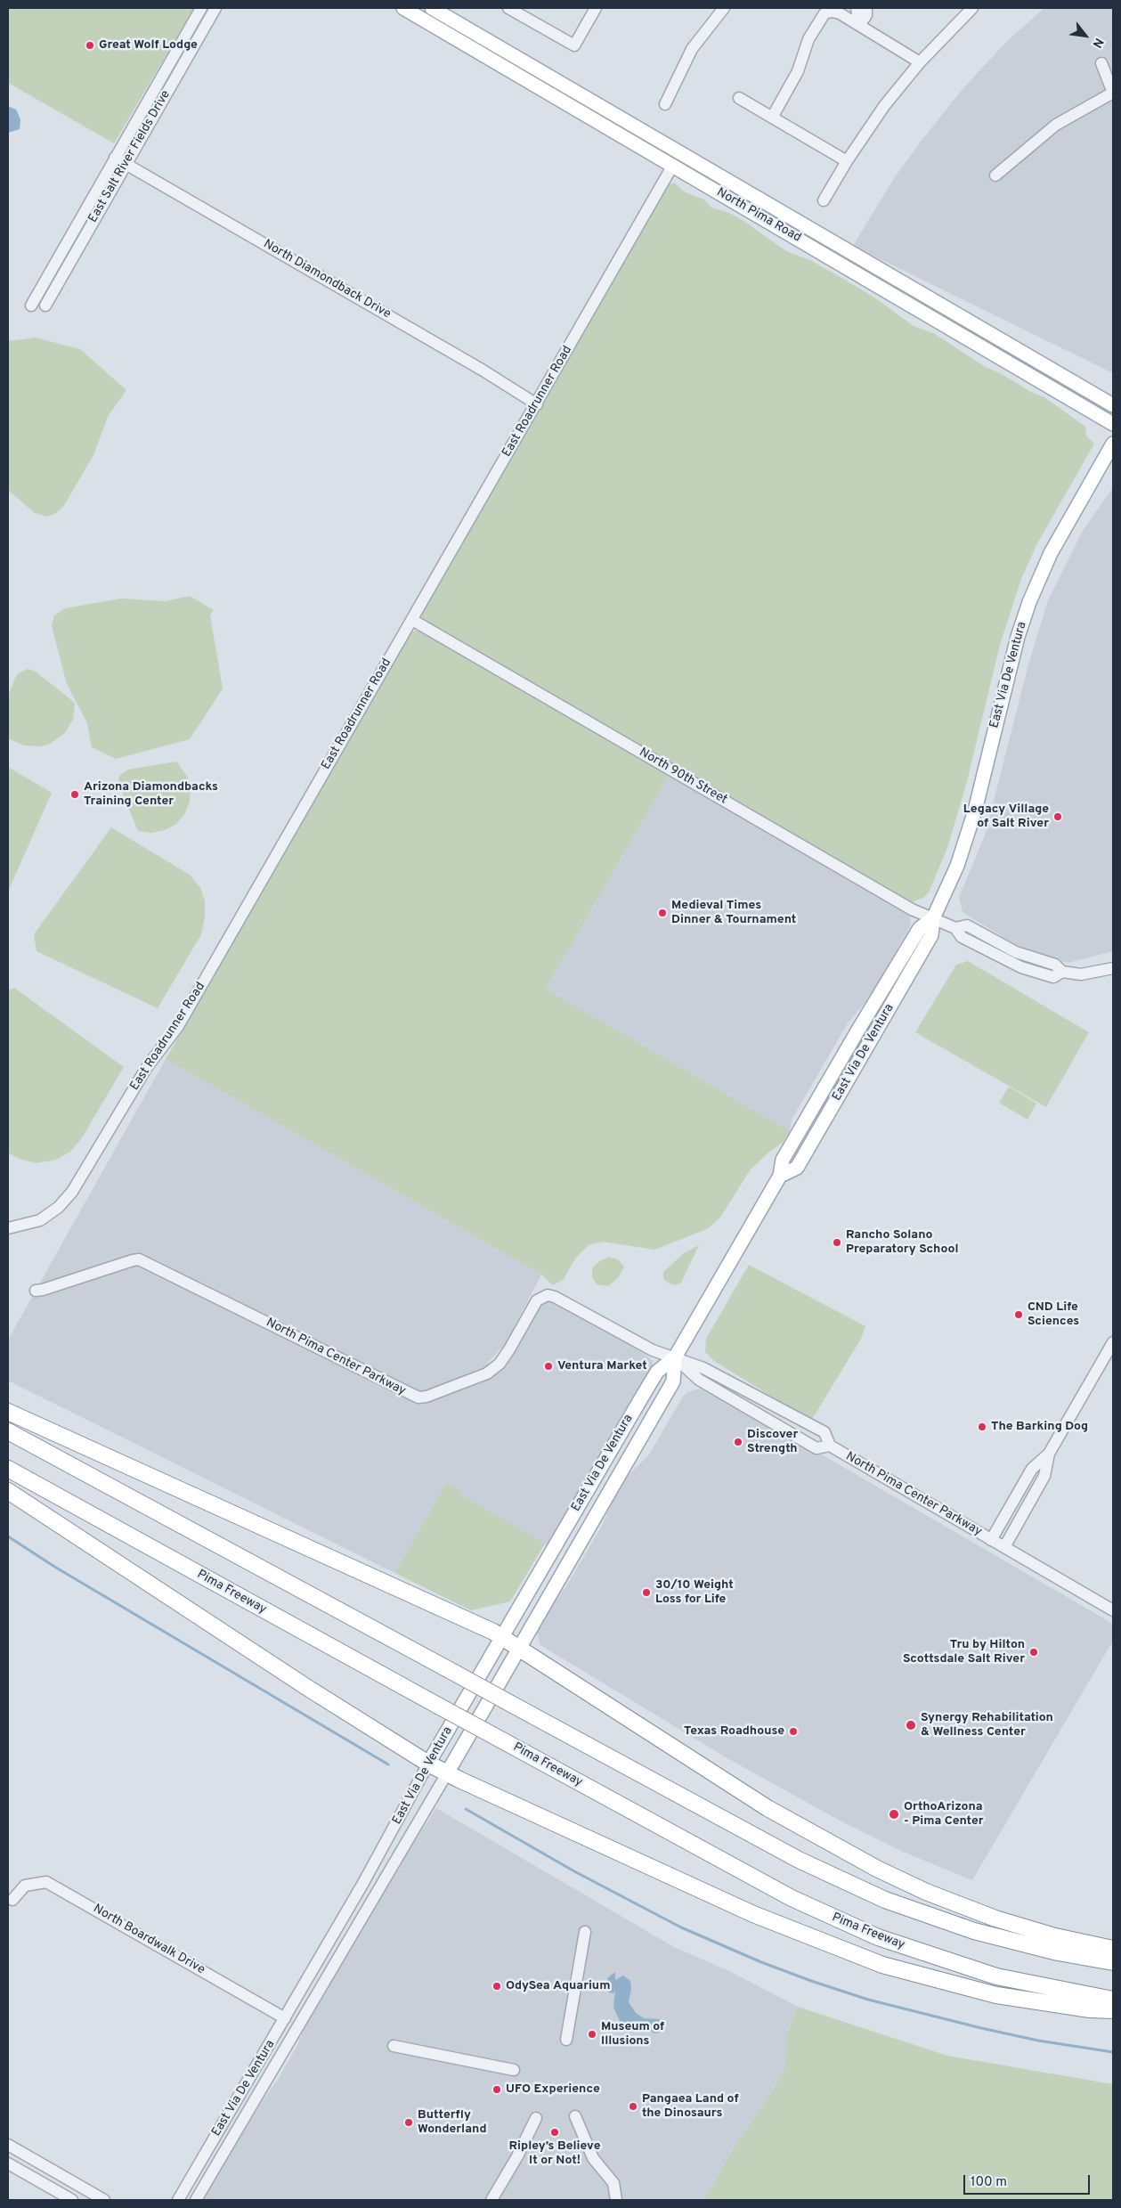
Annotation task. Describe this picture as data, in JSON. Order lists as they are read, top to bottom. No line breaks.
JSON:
{"streets":{"highway":["Pima Freeway"],"main road":["North Pima Road","East Via De Ventura"],"street":["East Salt River Fields Drive","North Diamondback Drive","East Roadrunner Road","North 90th Street","North Pima Center Parkway","North Boardwalk Drive"]},"crossings":[["East Salt River Fields Drive","North Diamondback Drive"],["North Pima Road","East Roadrunner Road"],["North Diamondback Drive","East Roadrunner Road"],["East Roadrunner Road","North 90th Street"],["East Via De Ventura","North 90th Street"],["East Via De Ventura","North Pima Center Parkway"],["East Via De Ventura","North Boardwalk Drive"]],"places":["Great Wolf Lodge","Arizona Diamondbacks Training Center","Legacy Village of Salt River","Medieval Times Dinner & Tournament","Rancho Solano Preparatory School","CND Life Sciences","Ventura Market","The Barking Dog","Discover Strength","30/10 Weight Loss for Life","Tru by Hilton Scottsdale Salt River","Synergy Rehabilitation & Wellness Center","Texas Roadhouse","OrthoArizona - Pima Center","OdySea Aquarium","Museum of Illusions","UFO Experience","Pangaea Land of the Dinosaurs","Butterfly Wonderland","Ripley’s Believe It or Not!"],"scale_bar":"100 m","north":"bottom right"}
